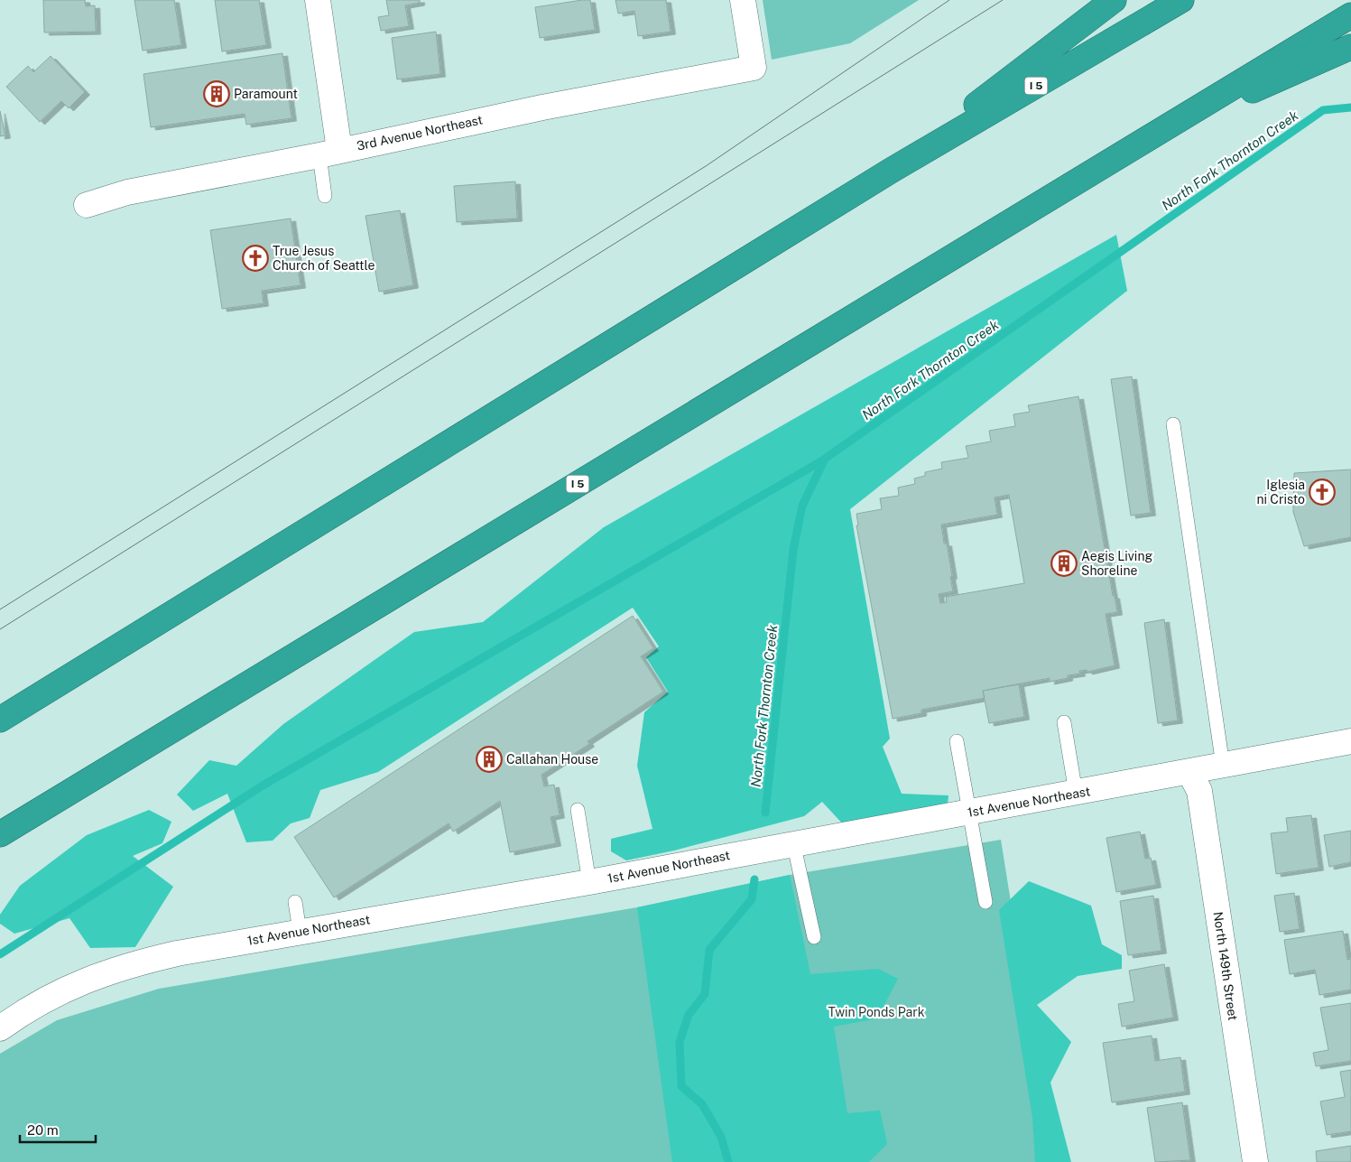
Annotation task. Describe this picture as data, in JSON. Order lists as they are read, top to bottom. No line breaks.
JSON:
{"streets":{"highway":["I 5"],"street":["3rd Avenue Northeast","1st Avenue Northeast","North 149th Street"]},"crossings":[["1st Avenue Northeast","North 149th Street"]],"water":["North Fork Thornton Creek"],"parks":["Twin Ponds Park"],"places":{"building":["Paramount","Aegis Living Shoreline","Callahan House"],"church":["True Jesus Church of Seattle","Iglesia ni Cristo"]},"scale_bar":"20 m"}
